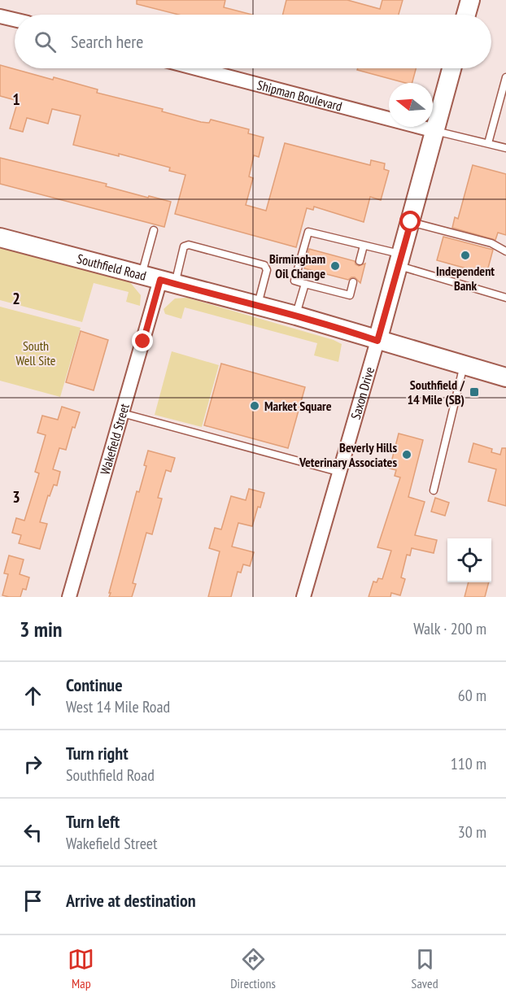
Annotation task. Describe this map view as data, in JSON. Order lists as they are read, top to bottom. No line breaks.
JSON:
{"streets":{"main road":["Southfield Road"],"street":["Shipman Boulevard","Saxon Drive","Wakefield Street"]},"crossings":[["Southfield Road","Saxon Drive"],["Southfield Road","Wakefield Street"]],"parks":["South Well Site"],"places":{"other":["Independent Bank","Birmingham Oil Change","Market Square","Beverly Hills Veterinary Associates"],"transit":["Southfield / 14 Mile (SB)"]},"north":"left","page":{"search":"Search here","heading":["3 min","Walk · 200 m"],"list":[["Continue","West 14 Mile Road","60 m"],["Turn right","Southfield Road","110 m"],["Turn left","Wakefield Street","30 m"],"Arrive at destination"],"nav":["Map","Directions","Saved"]},"grid":{"rows":["1","2","3"]}}
